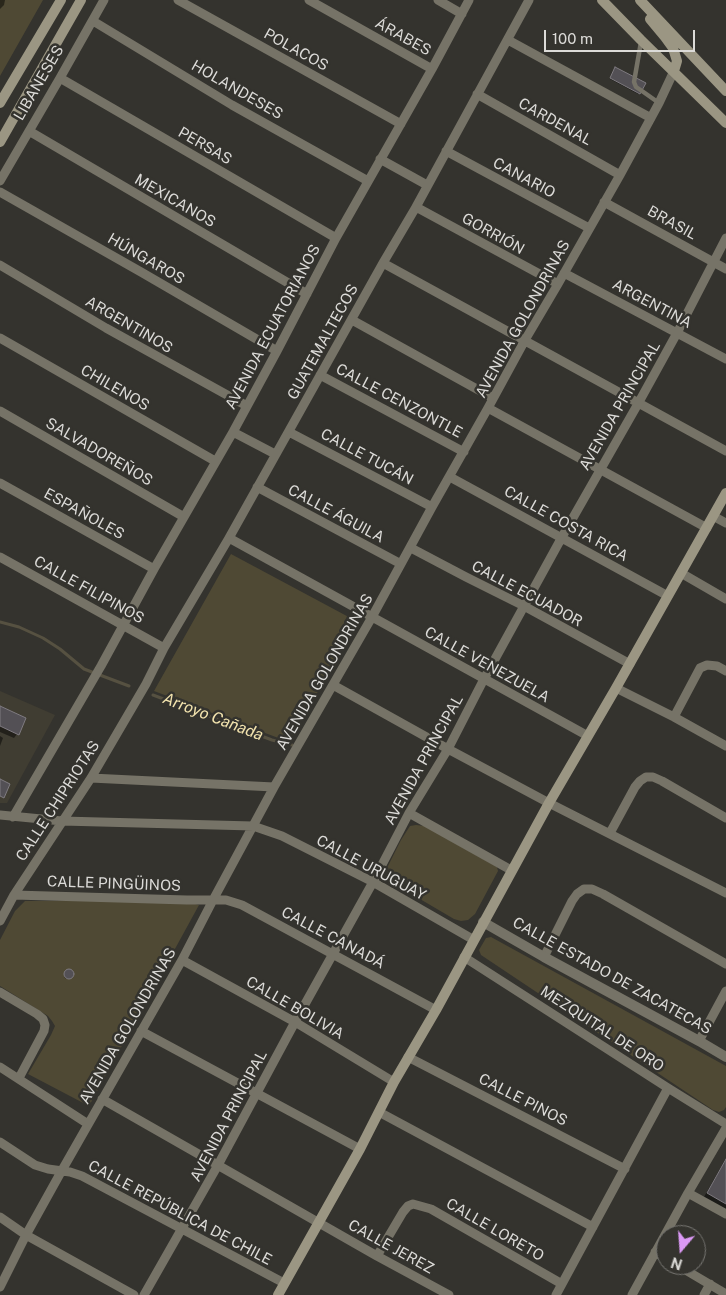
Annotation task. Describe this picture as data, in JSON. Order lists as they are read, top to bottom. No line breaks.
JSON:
{"streets":{"main road":["LIBANESES"],"street":["ÁRABES","POLACOS","HOLANDESES","CARDENAL","PERSAS","CANARIO","MEXICANOS","BRASIL","GORRIÓN","HÚNGAROS","ARGENTINA","AVENIDA GOLONDRINAS","ARGENTINOS","AVENIDA ECUATORIANOS","GUATEMALTECOS","CHILENOS","CALLE CENZONTLE","AVENIDA PRINCIPAL","SALVADOREÑOS","CALLE TUCÁN","ESPAÑOLES","CALLE ÁGUILA","CALLE COSTA RICA","CALLE FILIPINOS","CALLE ECUADOR","CALLE VENEZUELA","CALLE CHIPRIOTAS","CALLE URUGUAY","CALLE PINGÜINOS","CALLE CANADÁ","CALLE ESTADO DE ZACATECAS","CALLE BOLIVIA","MEZQUITAL DE ORO","CALLE PINOS","CALLE REPÚBLICA DE CHILE","CALLE LORETO","CALLE JEREZ"]},"crossings":[["ÁRABES","AVENIDA ECUATORIANOS"],["POLACOS","AVENIDA ECUATORIANOS"],["LIBANESES","HOLANDESES"],["LIBANESES","PERSAS"],["LIBANESES","MEXICANOS"],["HOLANDESES","AVENIDA ECUATORIANOS"],["CARDENAL","AVENIDA GOLONDRINAS"],["CARDENAL","GUATEMALTECOS"],["PERSAS","AVENIDA ECUATORIANOS"],["CANARIO","AVENIDA GOLONDRINAS"],["CANARIO","GUATEMALTECOS"],["MEXICANOS","AVENIDA ECUATORIANOS"],["BRASIL","AVENIDA GOLONDRINAS"],["BRASIL","AVENIDA PRINCIPAL"],["GORRIÓN","AVENIDA GOLONDRINAS"],["GORRIÓN","GUATEMALTECOS"],["HÚNGAROS","AVENIDA ECUATORIANOS"],["ARGENTINA","AVENIDA GOLONDRINAS"],["ARGENTINA","AVENIDA PRINCIPAL"],["AVENIDA GOLONDRINAS","CALLE CENZONTLE"],["AVENIDA GOLONDRINAS","CALLE TUCÁN"],["AVENIDA GOLONDRINAS","CALLE ÁGUILA"],["AVENIDA GOLONDRINAS","CALLE COSTA RICA"],["AVENIDA GOLONDRINAS","CALLE ECUADOR"],["AVENIDA GOLONDRINAS","CALLE VENEZUELA"],["AVENIDA GOLONDRINAS","CALLE URUGUAY"],["AVENIDA GOLONDRINAS","CALLE PINGÜINOS"],["AVENIDA GOLONDRINAS","CALLE CANADÁ"],["AVENIDA GOLONDRINAS","CALLE BOLIVIA"],["AVENIDA GOLONDRINAS","CALLE REPÚBLICA DE CHILE"],["AVENIDA GOLONDRINAS","CALLE JEREZ"],["ARGENTINOS","AVENIDA ECUATORIANOS"],["AVENIDA ECUATORIANOS","CHILENOS"],["AVENIDA ECUATORIANOS","SALVADOREÑOS"],["AVENIDA ECUATORIANOS","ESPAÑOLES"],["AVENIDA ECUATORIANOS","CALLE FILIPINOS"],["AVENIDA ECUATORIANOS","CALLE URUGUAY"],["GUATEMALTECOS","CALLE CENZONTLE"],["GUATEMALTECOS","CALLE TUCÁN"],["GUATEMALTECOS","CALLE ÁGUILA"],["GUATEMALTECOS","CALLE FILIPINOS"],["GUATEMALTECOS","CALLE VENEZUELA"],["GUATEMALTECOS","CALLE CHIPRIOTAS"],["AVENIDA PRINCIPAL","CALLE COSTA RICA"],["AVENIDA PRINCIPAL","CALLE ECUADOR"],["AVENIDA PRINCIPAL","CALLE VENEZUELA"],["AVENIDA PRINCIPAL","CALLE URUGUAY"],["AVENIDA PRINCIPAL","CALLE CANADÁ"],["AVENIDA PRINCIPAL","CALLE BOLIVIA"],["AVENIDA PRINCIPAL","CALLE REPÚBLICA DE CHILE"],["AVENIDA PRINCIPAL","CALLE JEREZ"],["CALLE CHIPRIOTAS","CALLE URUGUAY"],["CALLE CHIPRIOTAS","CALLE PINGÜINOS"],["CALLE PINGÜINOS","CALLE CANADÁ"],["CALLE LORETO","CALLE JEREZ"]],"water":["Arroyo Cañada"],"scale_bar":"100 m","north":"bottom"}
